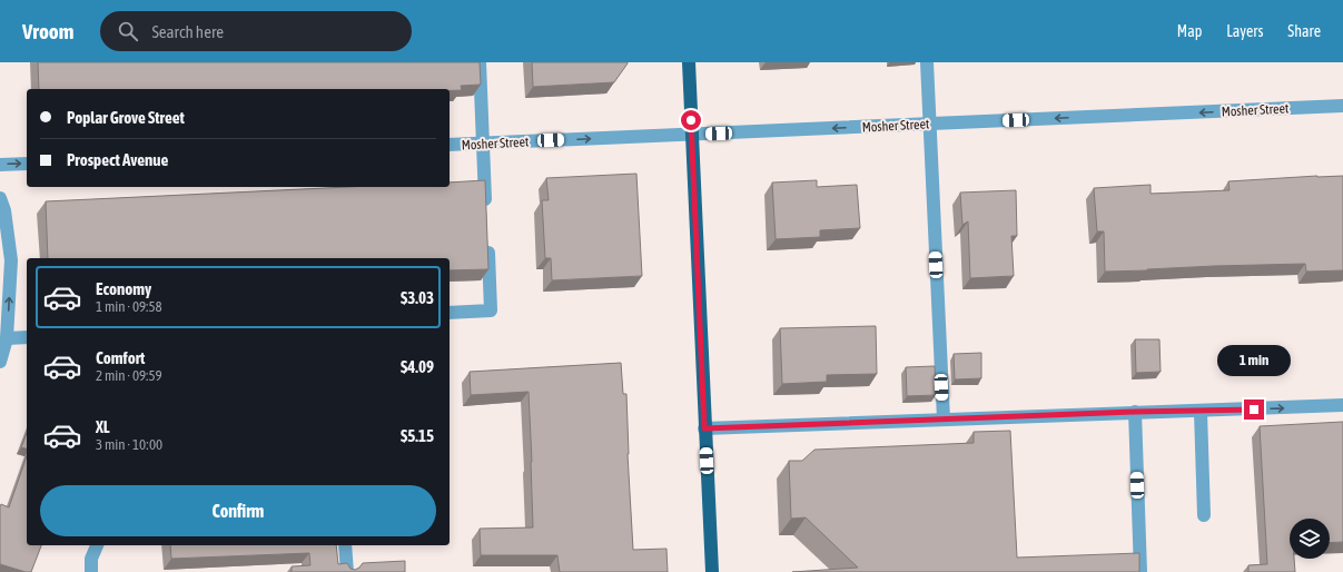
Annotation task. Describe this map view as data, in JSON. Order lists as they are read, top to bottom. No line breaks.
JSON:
{"streets":{"street":["Mosher Street"]},"page":{"header":"Vroom","search":"Search here","nav":["Map","Layers","Share"],"banner":["Poplar Grove Street","Prospect Avenue"],"list":[{"name":"Economy","note":"1 min · 09:58","value":"$3.03"},{"name":"Comfort","note":"2 min · 09:59","value":"$4.09"},{"name":"XL","note":"3 min · 10:00","value":"$5.15"}],"bubble":"1 min","buttons":"Confirm"}}
